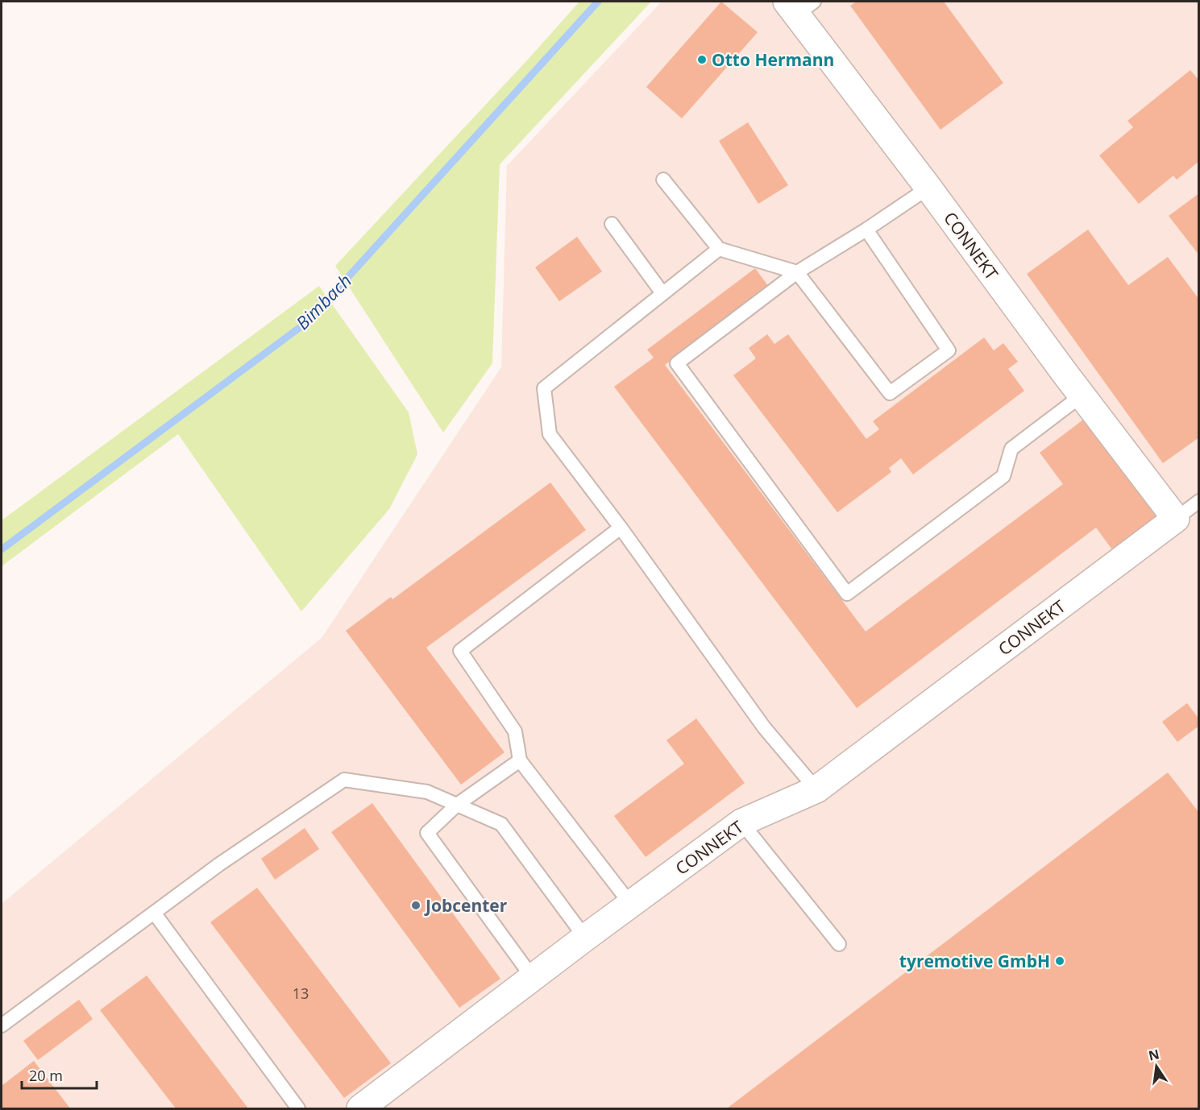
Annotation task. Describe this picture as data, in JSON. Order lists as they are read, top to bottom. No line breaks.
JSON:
{"streets":{"street":["CONNEKT"]},"water":["Bimbach"],"places":["Otto Hermann","Jobcenter","tyremotive GmbH"],"house_numbers":["13"],"scale_bar":"20 m","north":"top"}
